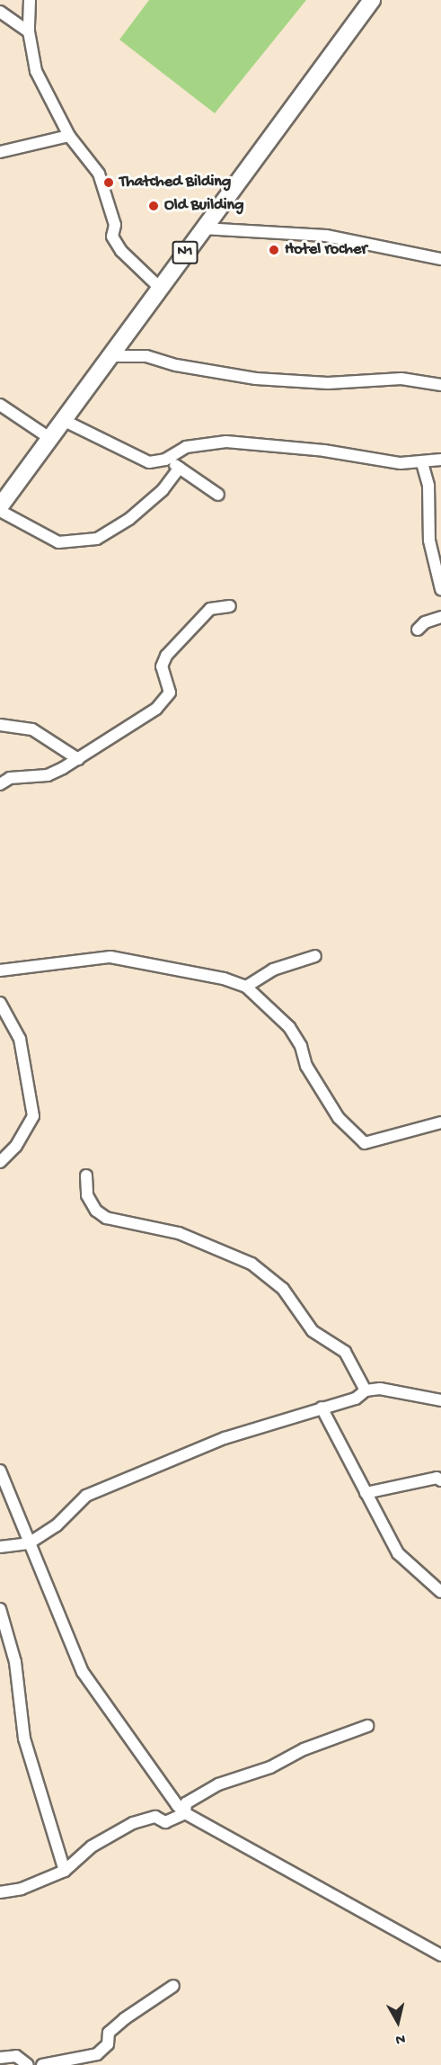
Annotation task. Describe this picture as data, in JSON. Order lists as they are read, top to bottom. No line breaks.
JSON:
{"streets":{"highway":["N1"]},"places":["Thatched Bilding","Old Building","Hotel rocher"],"north":"bottom"}
